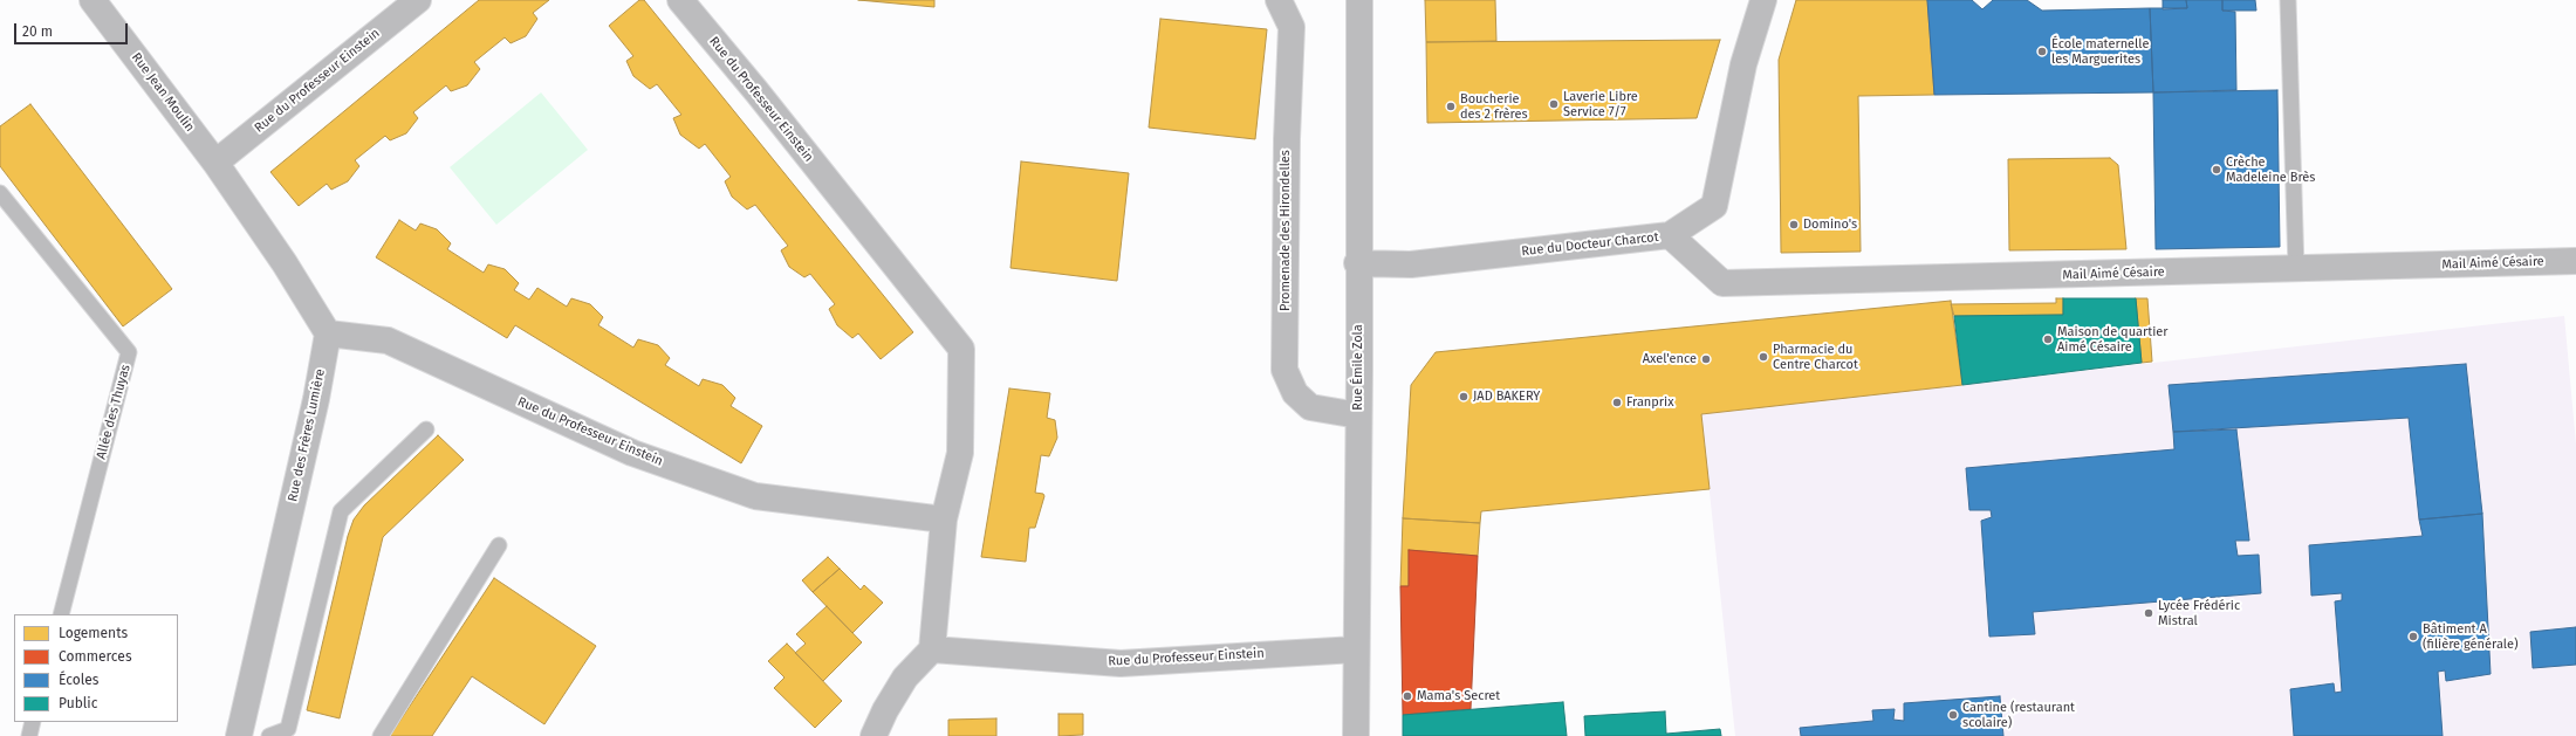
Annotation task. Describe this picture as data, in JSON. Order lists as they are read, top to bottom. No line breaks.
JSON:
{"streets":{"street":["Rue du Professeur Einstein","Rue Jean Moulin","Promenade des Hirondelles","Rue du Docteur Charcot","Mail Aimé Césaire","Rue Émile Zola","Rue des Frères Lumière"],"lane":["Allée des Thuyas"]},"crossings":[["Rue du Professeur Einstein","Rue Jean Moulin"],["Rue du Professeur Einstein","Rue Émile Zola"],["Rue du Professeur Einstein","Rue des Frères Lumière"],["Promenade des Hirondelles","Rue Émile Zola"],["Rue du Docteur Charcot","Mail Aimé Césaire"],["Rue du Docteur Charcot","Rue Émile Zola"]],"places":["École maternelle les Marguerites","Laverie Libre Service 7/7","Boucherie des 2 frères","Crèche Madeleine Brès","Domino's","Maison de quartier Aimé Césaire","Pharmacie du Centre Charcot","Axel'ence","JAD BAKERY","Franprix","Lycée Frédéric Mistral","Bâtiment A (filière générale)","Mama's Secret","Cantine (restaurant scolaire)"],"legend":["Logements","Commerces","Écoles","Public"],"scale_bar":"20 m"}
